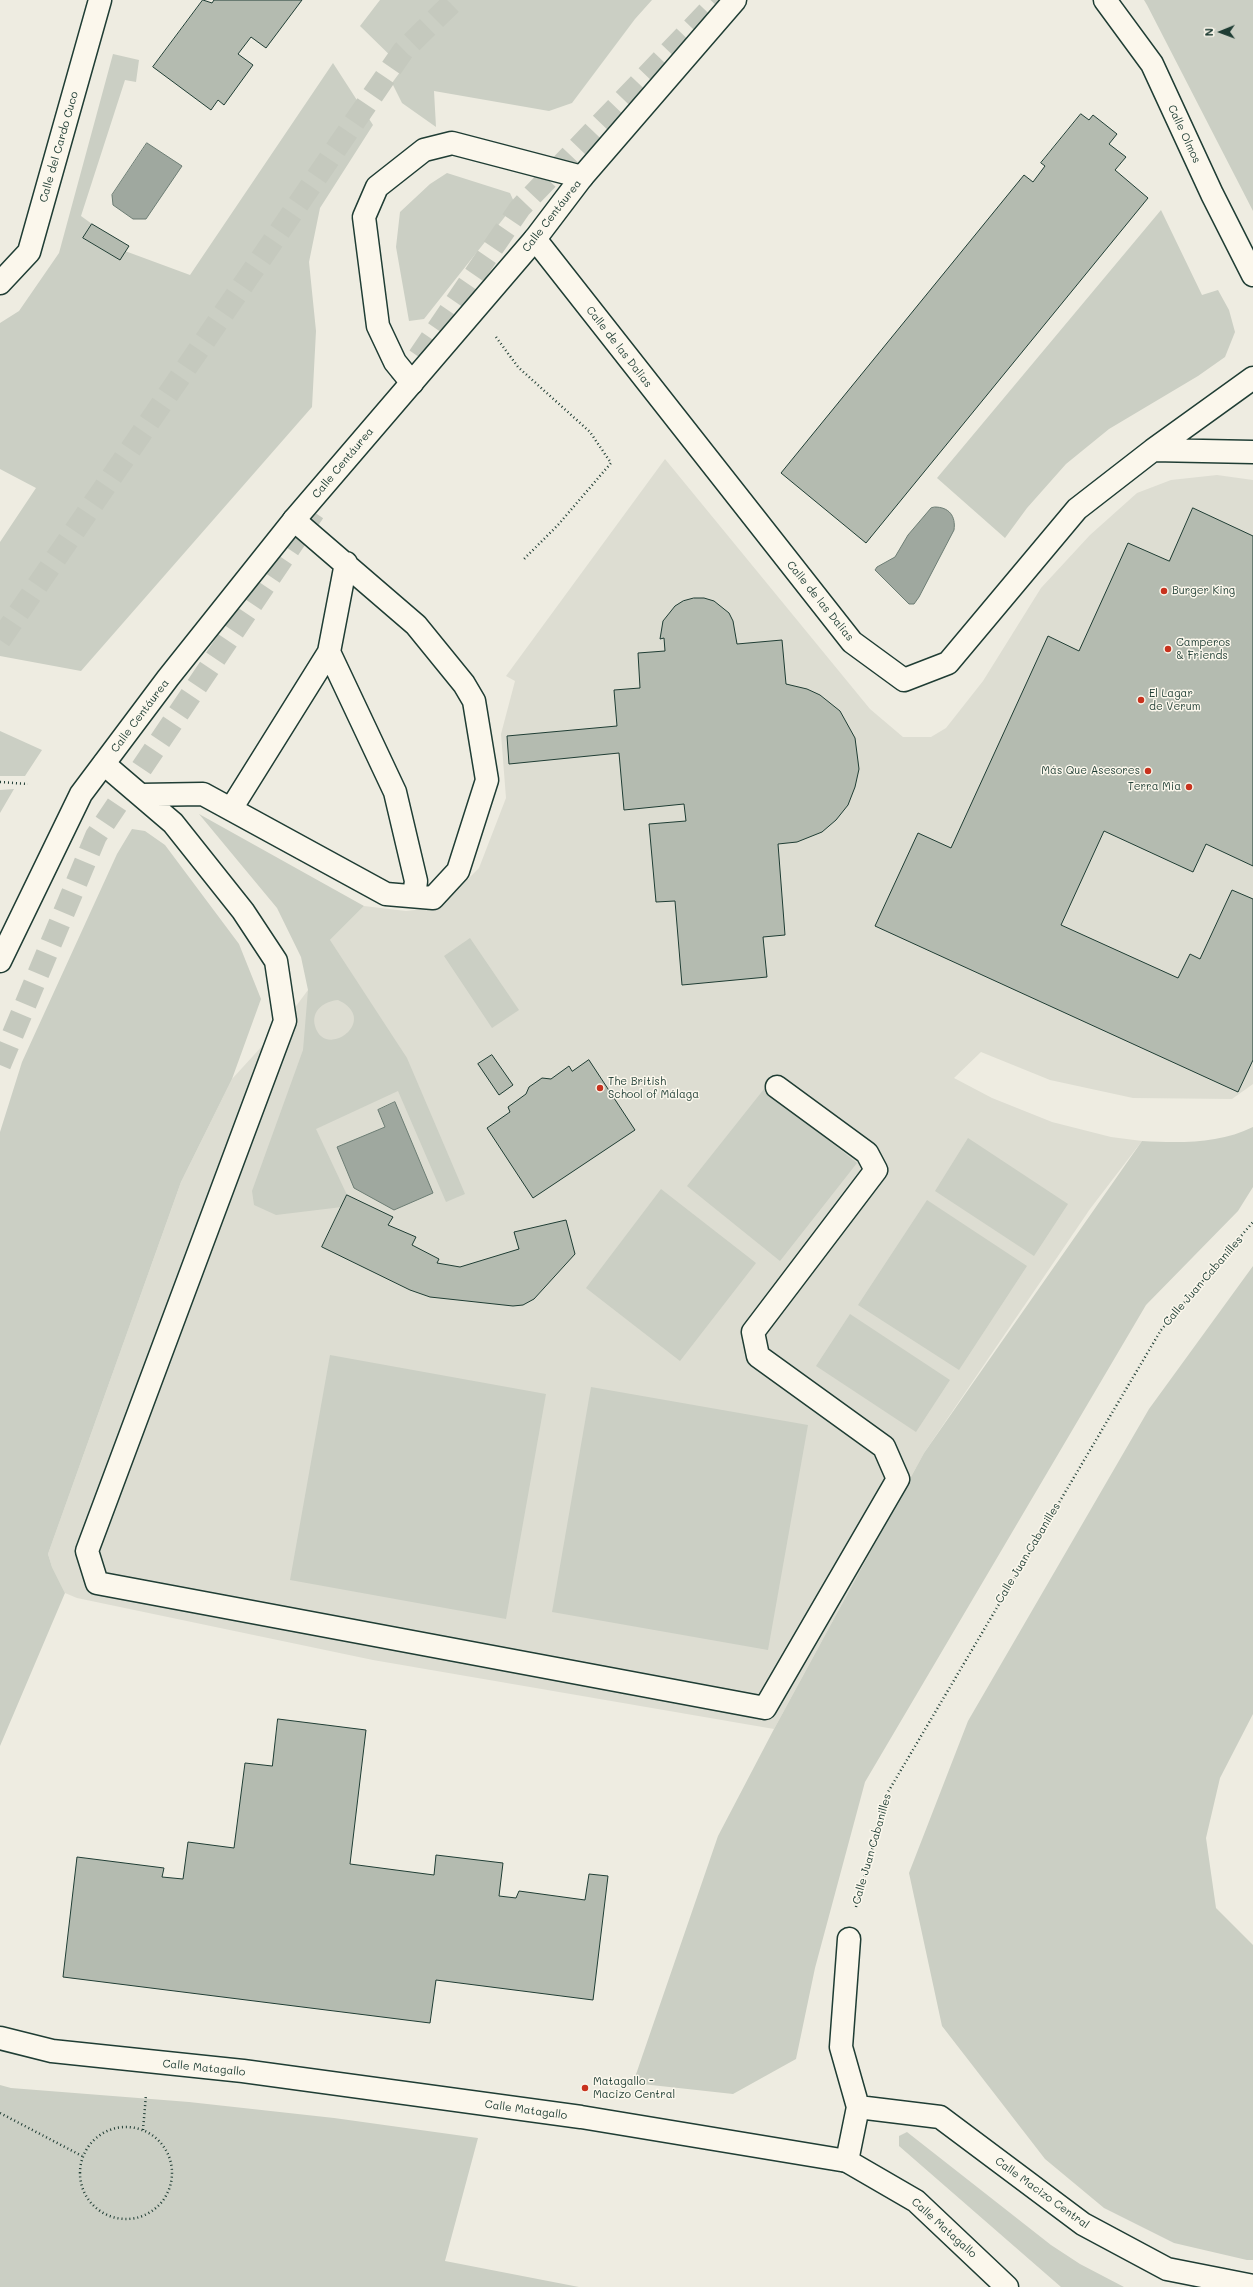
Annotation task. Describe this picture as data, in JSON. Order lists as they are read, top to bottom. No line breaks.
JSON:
{"streets":{"street":["Calle Olmos","Calle del Cardo Cuco","Calle Centáurea","Calle de las Dalias","Calle Matagallo","Calle Macizo Central"],"path":["Calle Juan Cabanilles"]},"crossings":[["Calle Centáurea","Calle de las Dalias"]],"places":["Burger King","Camperos & Friends","El Lagar de Verum","Más Que Asesores","Terra Mia","The British School of Málaga","Matagallo - Macizo Central"],"north":"left"}
